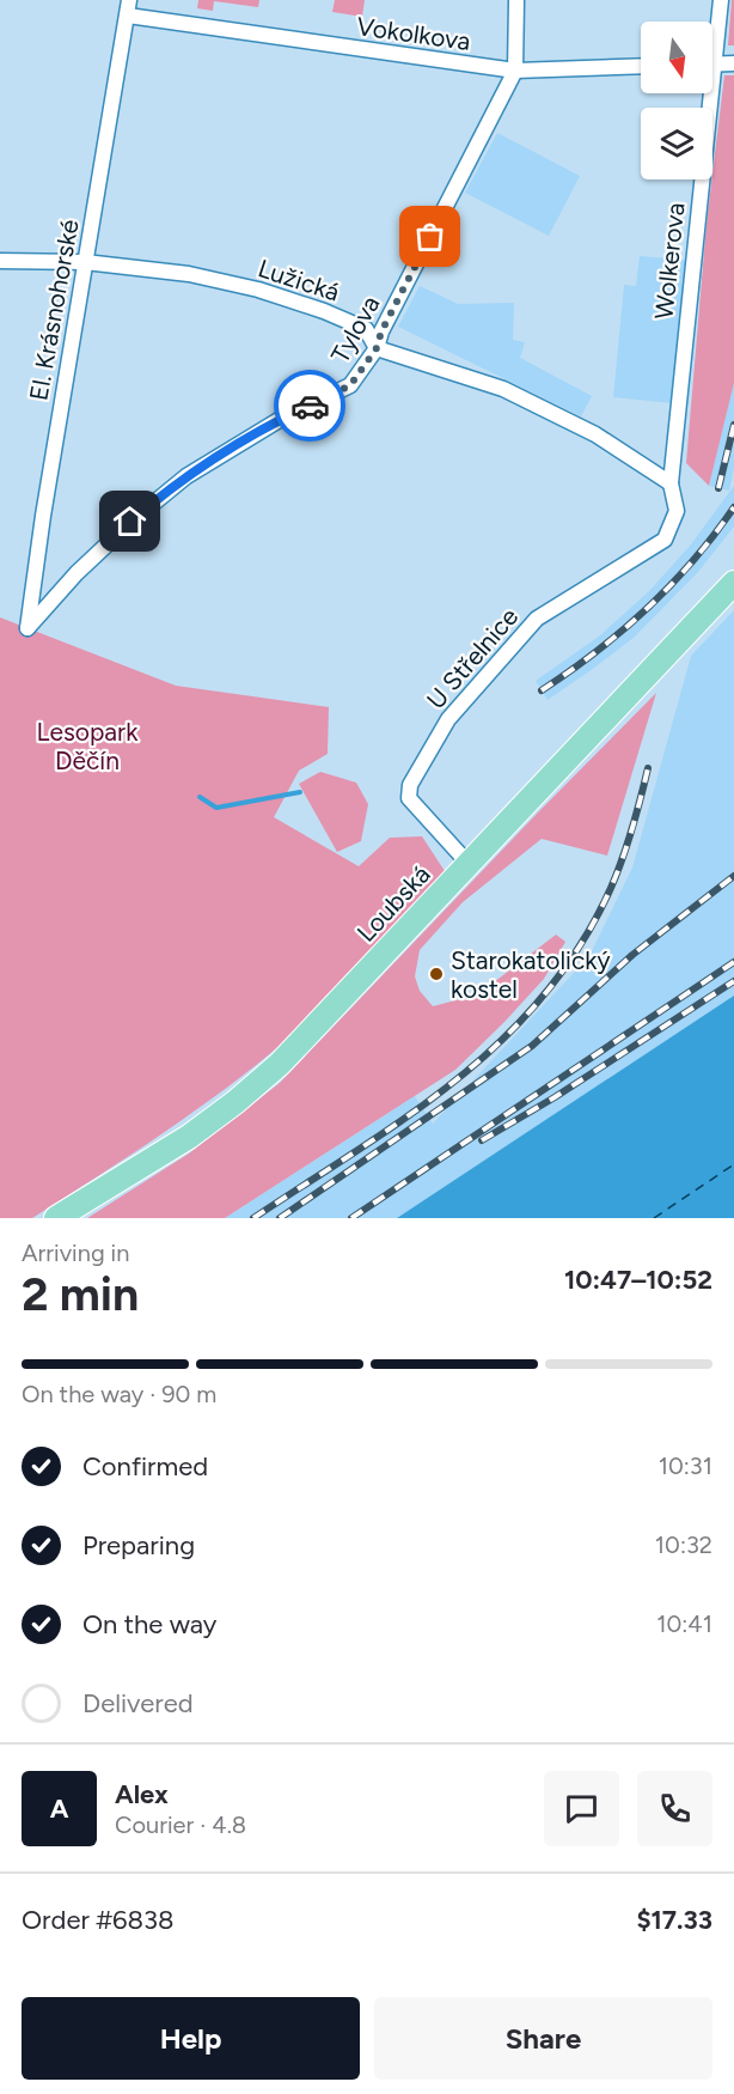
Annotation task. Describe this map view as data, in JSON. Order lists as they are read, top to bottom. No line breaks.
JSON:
{"streets":{"main road":["Loubská"],"street":["Vokolkova","Wolkerova","Lužická","El. Krásnohorské","Tylova","U Střelnice"]},"crossings":[["Vokolkova","El. Krásnohorské"],["Vokolkova","Tylova"],["Wolkerova","Lužická"],["Wolkerova","U Střelnice"],["Lužická","El. Krásnohorské"],["Lužická","Tylova"],["Lužická","U Střelnice"],["El. Krásnohorské","Tylova"],["U Střelnice","Loubská"]],"parks":["Lesopark Děčín"],"places":["Starokatolický kostel"],"north":"bottom","page":{"heading":["2 min","Arriving in","10:47–10:52"],"panel":["Alex","Courier · 4.8","Order #6838","$17.33"],"bar":"On the way · 90 m","list":[["Confirmed","10:31"],["Preparing","10:32"],["On the way","10:41"],"Delivered"],"round":"A","buttons":["Help","Share"]}}
